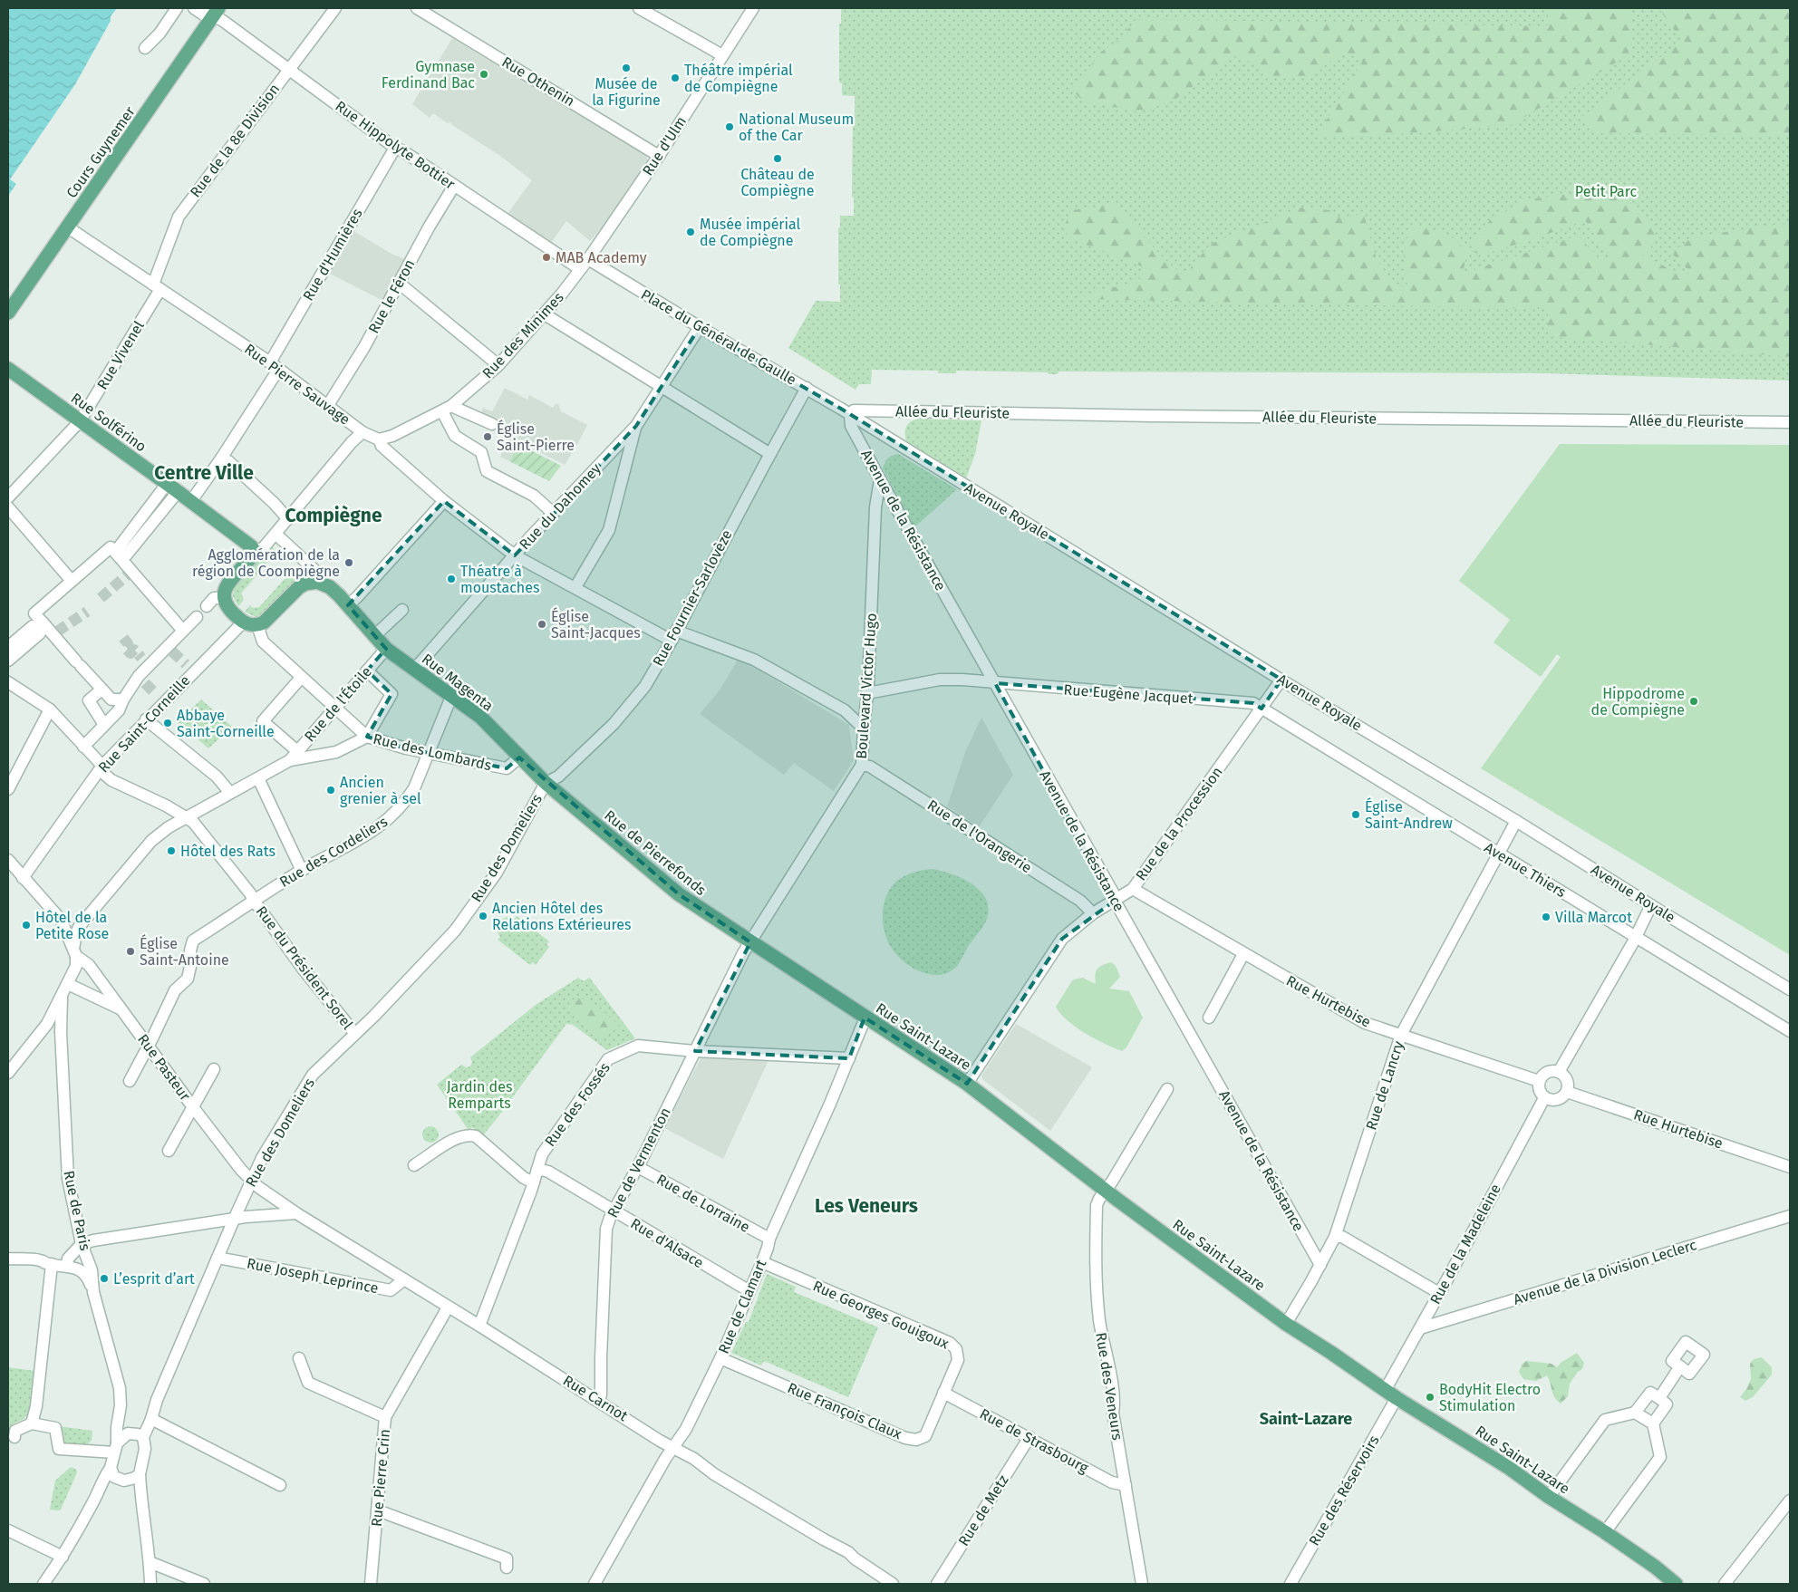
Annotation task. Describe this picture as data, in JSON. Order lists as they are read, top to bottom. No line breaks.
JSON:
{"streets":{"main road":["Cours Guynemer","Rue Solférino","Rue Magenta","Rue de Pierrefonds","Rue Saint-Lazare"],"street":["Rue Othenin","Rue de la 8e Division","Rue Hippolyte Bottier","Rue d'Ulm","Rue d'Humières","Rue le Féron","Rue des Minimes","Place du Général de Gaulle","Rue Vivenel","Rue Pierre Sauvage","Allée du Fleuriste","Rue du Dahomey","Avenue Royale","Avenue de la Résistance","Rue Fournier-Sarlovèze","Boulevard Victor Hugo","Rue Eugène Jacquet","Rue de l'Étoile","Rue Saint-Corneille","Rue des Lombards","Rue de la Procession","Rue de l'Orangerie","Rue des Domeliers","Rue des Cordeliers","Avenue Thiers","Rue du Président Sorel","Rue Hurtebise","Rue Pasteur","Rue de Lancry","Rue des Fossés","Rue de Vermenton","Rue de Lorraine","Rue de Paris","Rue d'Alsace","Rue de la Madeleine","Avenue de la Division Leclerc","Rue Joseph Leprince","Rue de Clamart","Rue Georges Gouigoux","Rue des Veneurs","Rue Carnot","Rue François Claux","Rue de Strasbourg","Rue Pierre Crin","Rue des Réservoirs","Rue de Metz"]},"crossings":[["Rue Othenin","Rue d'Ulm"],["Rue de la 8e Division","Rue Hippolyte Bottier"],["Rue de la 8e Division","Rue Vivenel"],["Rue de la 8e Division","Rue Pierre Sauvage"],["Rue Hippolyte Bottier","Cours Guynemer"],["Rue Hippolyte Bottier","Rue d'Humières"],["Rue Hippolyte Bottier","Rue le Féron"],["Rue Hippolyte Bottier","Rue des Minimes"],["Rue d'Ulm","Rue des Minimes"],["Rue d'Ulm","Place du Général de Gaulle"],["Cours Guynemer","Rue Pierre Sauvage"],["Rue d'Humières","Rue Pierre Sauvage"],["Rue d'Humières","Rue Solférino"],["Rue le Féron","Rue Pierre Sauvage"],["Rue des Minimes","Place du Général de Gaulle"],["Rue des Minimes","Rue Pierre Sauvage"],["Place du Général de Gaulle","Allée du Fleuriste"],["Place du Général de Gaulle","Avenue Royale"],["Place du Général de Gaulle","Avenue de la Résistance"],["Place du Général de Gaulle","Rue Fournier-Sarlovèze"],["Rue Vivenel","Rue Pierre Sauvage"],["Rue Vivenel","Rue Solférino"],["Rue Pierre Sauvage","Rue du Dahomey"],["Rue Pierre Sauvage","Rue Fournier-Sarlovèze"],["Rue Pierre Sauvage","Boulevard Victor Hugo"],["Rue Pierre Sauvage","Rue Eugène Jacquet"],["Allée du Fleuriste","Avenue Royale"],["Allée du Fleuriste","Avenue de la Résistance"],["Rue du Dahomey","Rue Magenta"],["Avenue Royale","Avenue de la Résistance"],["Avenue Royale","Rue de la Procession"],["Avenue Royale","Rue de Lancry"],["Avenue de la Résistance","Boulevard Victor Hugo"],["Avenue de la Résistance","Rue Eugène Jacquet"],["Avenue de la Résistance","Rue de la Procession"],["Avenue de la Résistance","Rue de Lancry"],["Rue Fournier-Sarlovèze","Rue Magenta"],["Rue Fournier-Sarlovèze","Rue des Domeliers"],["Rue Fournier-Sarlovèze","Rue de Pierrefonds"],["Rue Magenta","Rue de l'Étoile"],["Rue Magenta","Rue des Lombards"],["Rue Magenta","Rue des Domeliers"],["Rue Magenta","Rue des Cordeliers"],["Rue Magenta","Rue de Pierrefonds"],["Boulevard Victor Hugo","Rue Eugène Jacquet"],["Boulevard Victor Hugo","Rue de l'Orangerie"],["Boulevard Victor Hugo","Rue de Pierrefonds"],["Boulevard Victor Hugo","Rue Saint-Lazare"],["Boulevard Victor Hugo","Rue de Vermenton"],["Rue Eugène Jacquet","Rue de la Procession"],["Rue Eugène Jacquet","Avenue Thiers"],["Rue de l'Étoile","Rue des Lombards"],["Rue des Lombards","Rue des Cordeliers"],["Rue de la Procession","Rue de l'Orangerie"],["Rue de la Procession","Avenue Thiers"],["Rue de la Procession","Rue Hurtebise"],["Rue de la Procession","Rue Saint-Lazare"],["Rue des Domeliers","Rue de Pierrefonds"],["Rue des Domeliers","Rue du Président Sorel"],["Rue des Domeliers","Rue Pasteur"],["Rue des Domeliers","Rue de Paris"],["Rue des Domeliers","Rue Joseph Leprince"],["Rue des Domeliers","Rue Carnot"],["Rue des Cordeliers","Rue du Président Sorel"],["Rue des Cordeliers","Rue Pasteur"],["Rue de Pierrefonds","Rue Saint-Lazare"],["Rue de Pierrefonds","Rue de Vermenton"],["Avenue Thiers","Rue de Lancry"],["Rue Hurtebise","Rue de Lancry"],["Rue Hurtebise","Rue de la Madeleine"],["Rue Saint-Lazare","Rue de Lancry"],["Rue Saint-Lazare","Rue de Vermenton"],["Rue Saint-Lazare","Rue de la Madeleine"],["Rue Saint-Lazare","Rue de Clamart"],["Rue Saint-Lazare","Rue des Veneurs"],["Rue Saint-Lazare","Rue des Réservoirs"],["Rue Pasteur","Rue Carnot"],["Rue des Fossés","Rue de Vermenton"],["Rue des Fossés","Rue d'Alsace"],["Rue des Fossés","Rue de Clamart"],["Rue des Fossés","Rue Carnot"],["Rue de Vermenton","Rue de Lorraine"],["Rue de Vermenton","Rue d'Alsace"],["Rue de Vermenton","Rue Carnot"],["Rue de Lorraine","Rue de Clamart"],["Rue d'Alsace","Rue de Clamart"],["Rue de la Madeleine","Avenue de la Division Leclerc"],["Rue de la Madeleine","Rue des Réservoirs"],["Rue Joseph Leprince","Rue Carnot"],["Rue de Clamart","Rue Georges Gouigoux"],["Rue de Clamart","Rue Carnot"],["Rue de Clamart","Rue François Claux"],["Rue Georges Gouigoux","Rue François Claux"],["Rue Georges Gouigoux","Rue de Strasbourg"],["Rue des Veneurs","Rue de Strasbourg"],["Rue Carnot","Rue Pierre Crin"],["Rue François Claux","Rue de Strasbourg"],["Rue de Strasbourg","Rue de Metz"]],"districts":["Centre Ville","Compiègne","Les Veneurs","Saint-Lazare"],"parks":["Petit Parc","Jardin des Remparts"],"places":["Musée de la Figurine","Gymnase Ferdinand Bac","Théâtre impérial de Compiègne","National Museum of the Car","Château de Compiègne","Musée impérial de Compiègne","MAB Academy","Église Saint-Pierre","Agglomération de la région de Coompiègne","Théatre à moustaches","Église Saint-Jacques","Hippodrome de Compiègne","Abbaye Saint-Corneille","Ancien grenier à sel","Église Saint-Andrew","Hôtel des Rats","Ancien Hôtel des Relations Extérieures","Villa Marcot","Hôtel de la Petite Rose","Église Saint-Antoine","L’esprit d’art","BodyHit Electro Stimulation"]}
